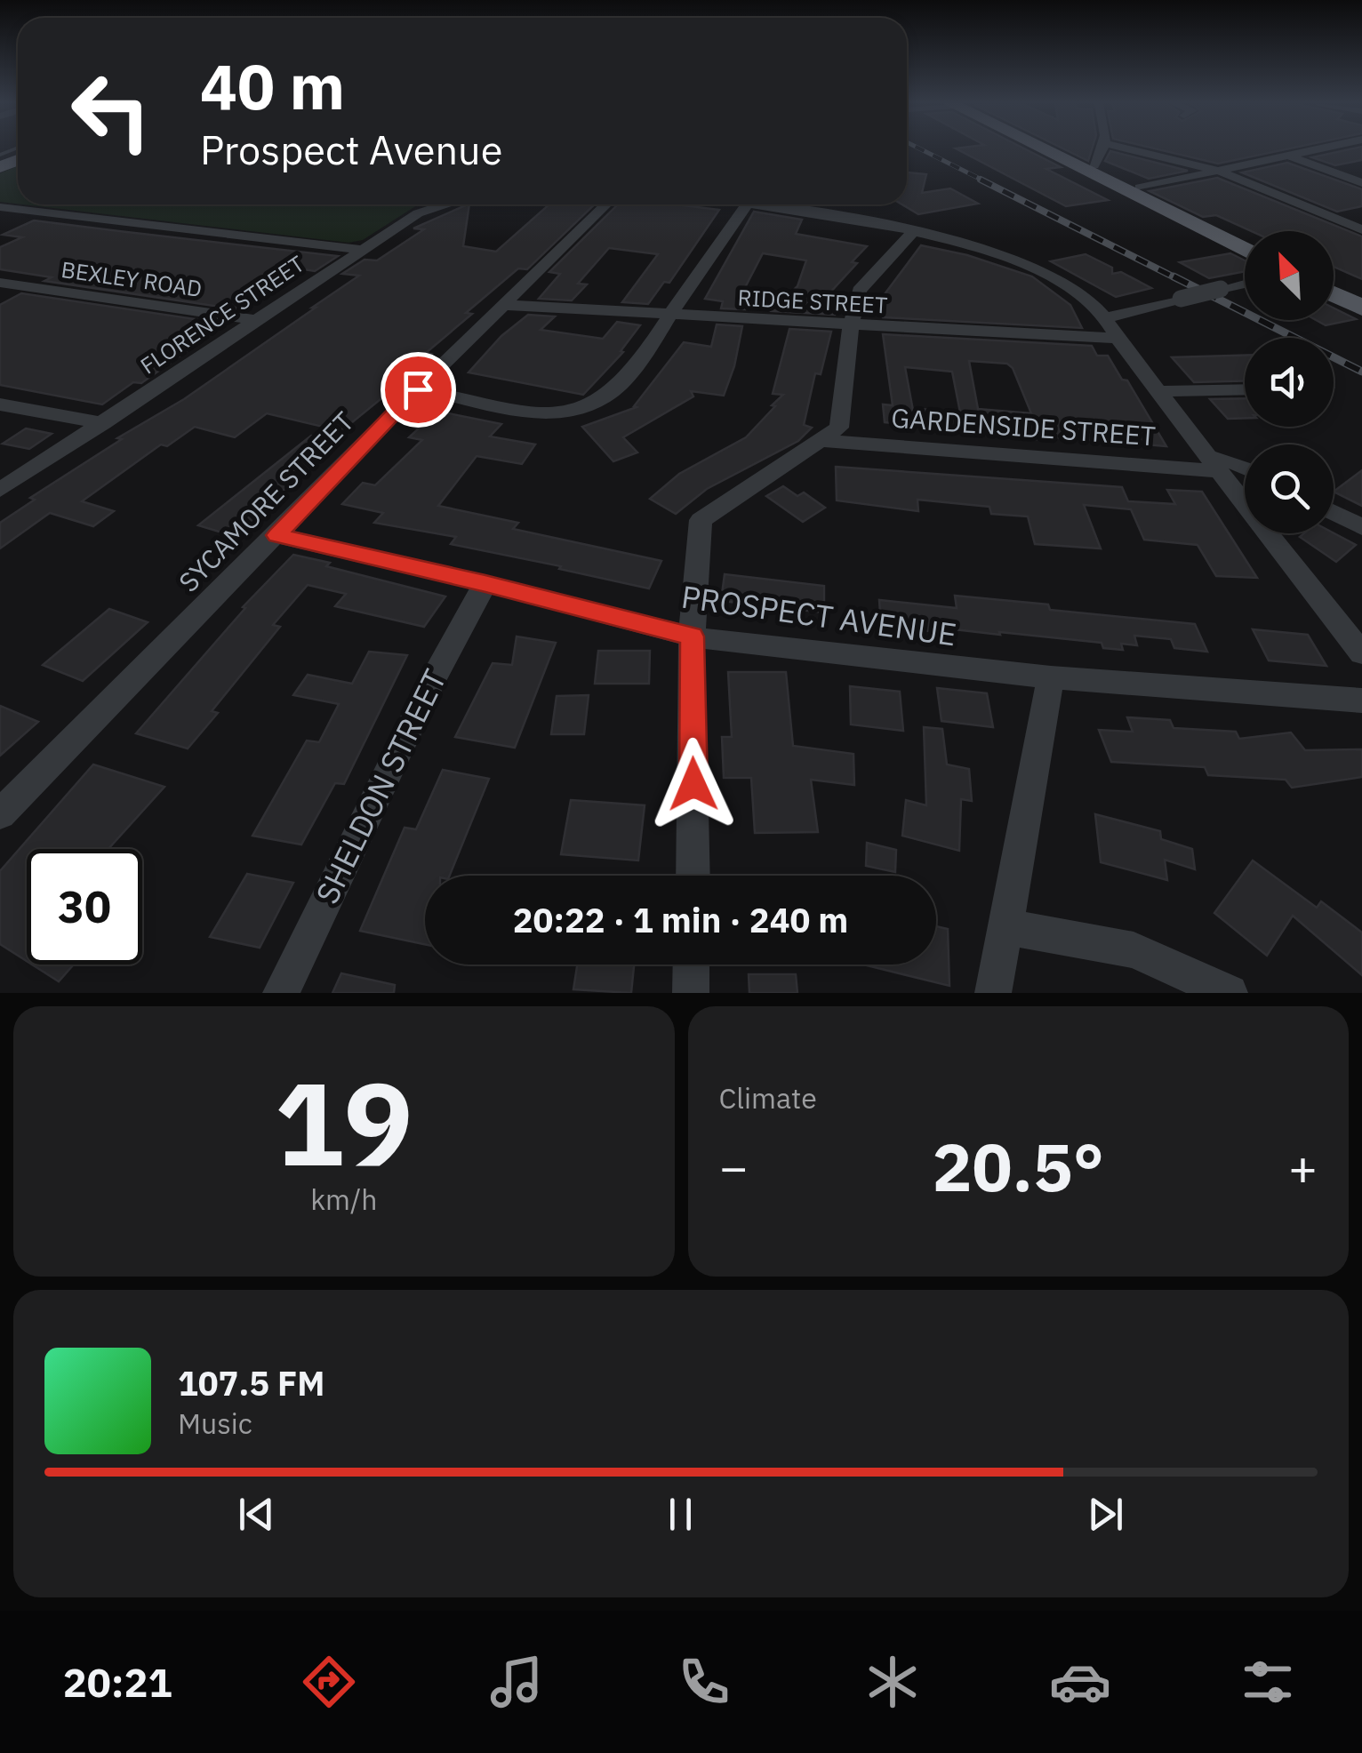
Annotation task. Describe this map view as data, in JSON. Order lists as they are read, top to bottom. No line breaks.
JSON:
{"streets":{"street":["BEXLEY ROAD","RIDGE STREET","FLORENCE STREET","GARDENSIDE STREET","SYCAMORE STREET","PROSPECT AVENUE","SHELDON STREET"]},"crossings":[["BEXLEY ROAD","FLORENCE STREET"],["RIDGE STREET","SYCAMORE STREET"],["SYCAMORE STREET","PROSPECT AVENUE"],["PROSPECT AVENUE","SHELDON STREET"]],"north":"top left","page":{"turn":["40 m","Prospect Avenue"],"limit":"30","trip":"20:22 · 1 min · 240 m","tile":[["19","km/h"],"Climate"],"heat":["−","20.5°","+"],"song":["107.5 FM","Music"],"tabs":"20:21"}}
